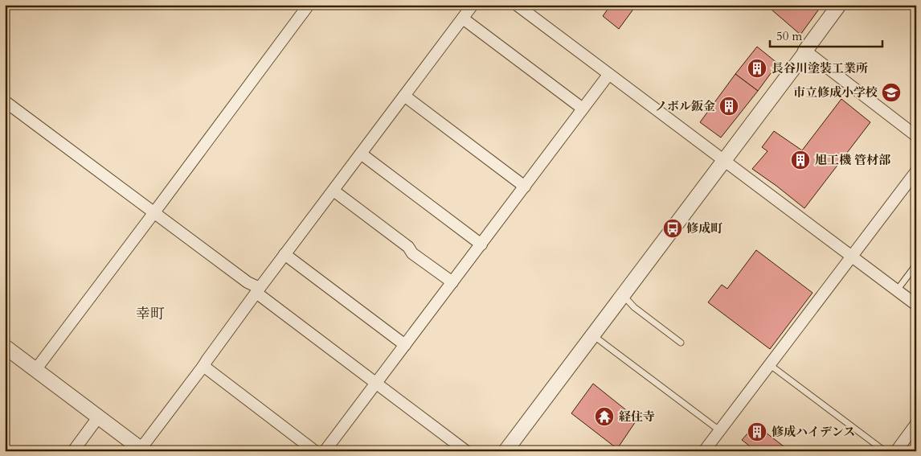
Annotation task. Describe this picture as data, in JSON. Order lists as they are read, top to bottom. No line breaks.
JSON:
{"districts":["幸町"],"places":{"building":["長谷川塗装工業所","ノボル鈑金","旭工機 管材部","修成ハイデンス"],"school or university":["市立修成小学校"],"bus stop":["修成町"],"temple":["経住寺"]},"scale_bar":"50 m"}
